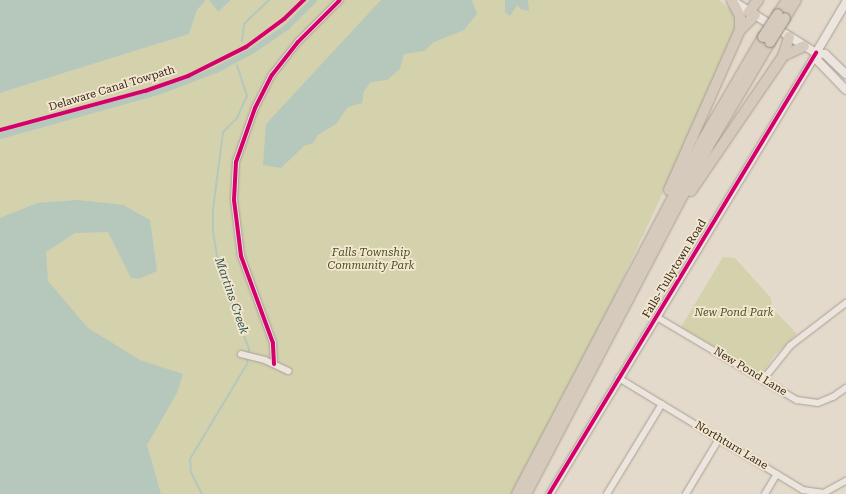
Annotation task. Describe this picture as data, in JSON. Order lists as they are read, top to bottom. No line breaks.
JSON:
{"streets":{"street":["Falls-Tullytown Road","New Pond Lane","Northturn Lane"],"cycle path":["Delaware Canal Towpath"]},"crossings":[["Falls-Tullytown Road","New Pond Lane"],["Falls-Tullytown Road","Northturn Lane"]],"water":["Martins Creek"],"parks":["Falls Township Community Park","New Pond Park"]}
